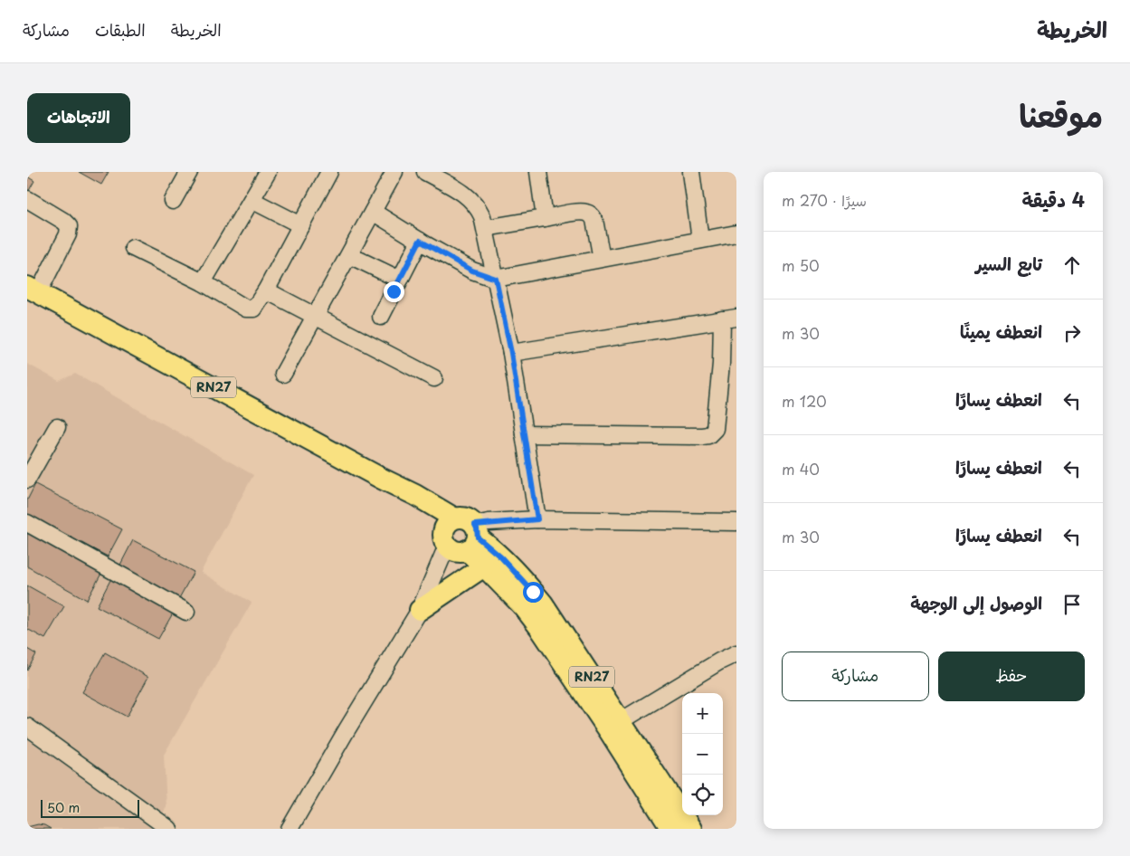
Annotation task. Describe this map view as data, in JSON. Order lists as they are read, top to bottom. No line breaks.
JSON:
{"streets":{"main road":["RN27"]},"scale_bar":"50 m","page":{"header":"الخريطة","nav":["الخريطة","الطبقات","مشاركة"],"title":"موقعنا","buttons":["الاتجاهات",["حفظ","مشاركة"]],"heading":["4 دقيقة","سيرًا · 270 m"],"list":[["تابع السير","50 m"],["انعطف يمينًا","30 m"],["انعطف يسارًا","120 m"],["انعطف يسارًا","40 m"],["انعطف يسارًا","30 m"],"الوصول إلى الوجهة"],"map_buttons":["+","−"],"scale":"50 m"}}
